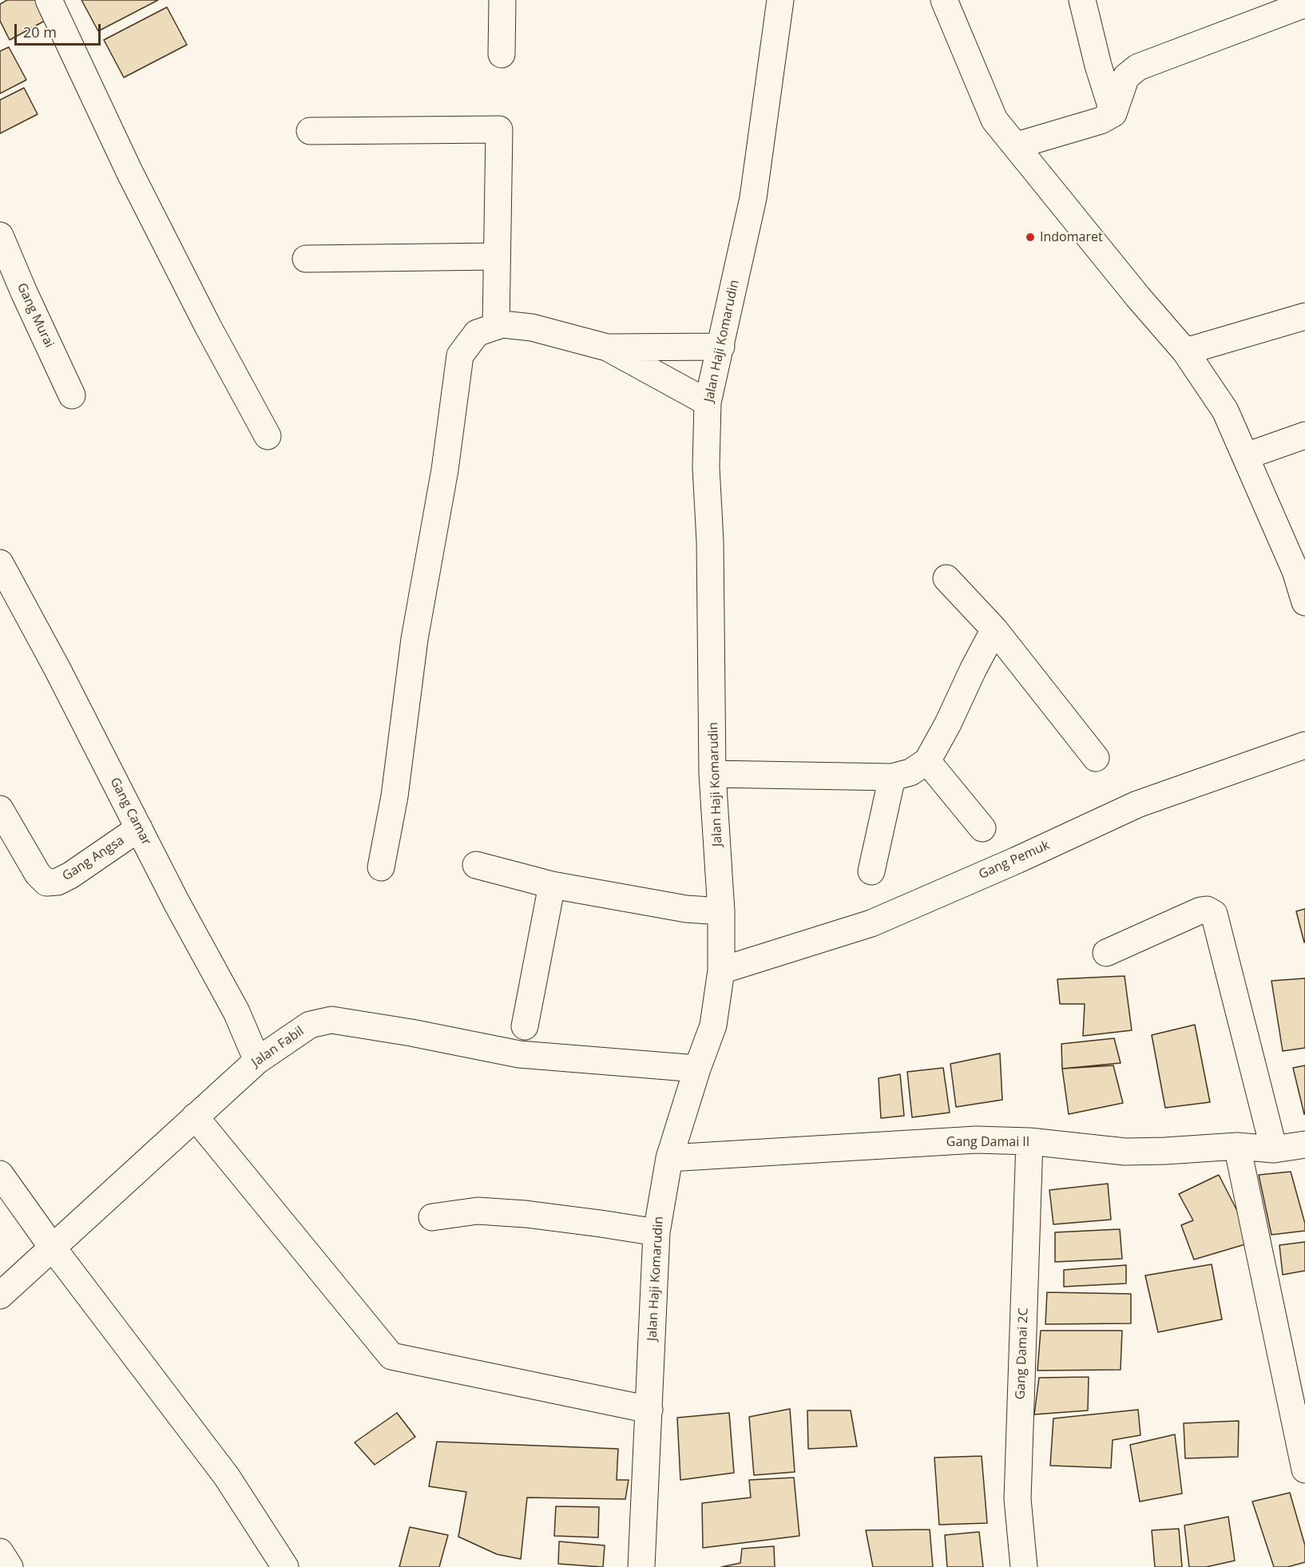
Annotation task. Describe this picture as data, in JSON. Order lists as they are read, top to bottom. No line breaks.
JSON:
{"streets":{"street":["Gang Murai","Jalan Haji Komarudin","Gang Camar","Gang Angsa","Gang Pemuk","Jalan Fabil","Gang Damai II","Gang Damai 2C"]},"crossings":[["Jalan Haji Komarudin","Gang Pemuk"],["Jalan Haji Komarudin","Jalan Fabil"],["Jalan Haji Komarudin","Gang Damai II"],["Gang Camar","Gang Angsa"],["Gang Camar","Jalan Fabil"],["Gang Damai II","Gang Damai 2C"]],"places":["Indomaret"],"scale_bar":"20 m"}
